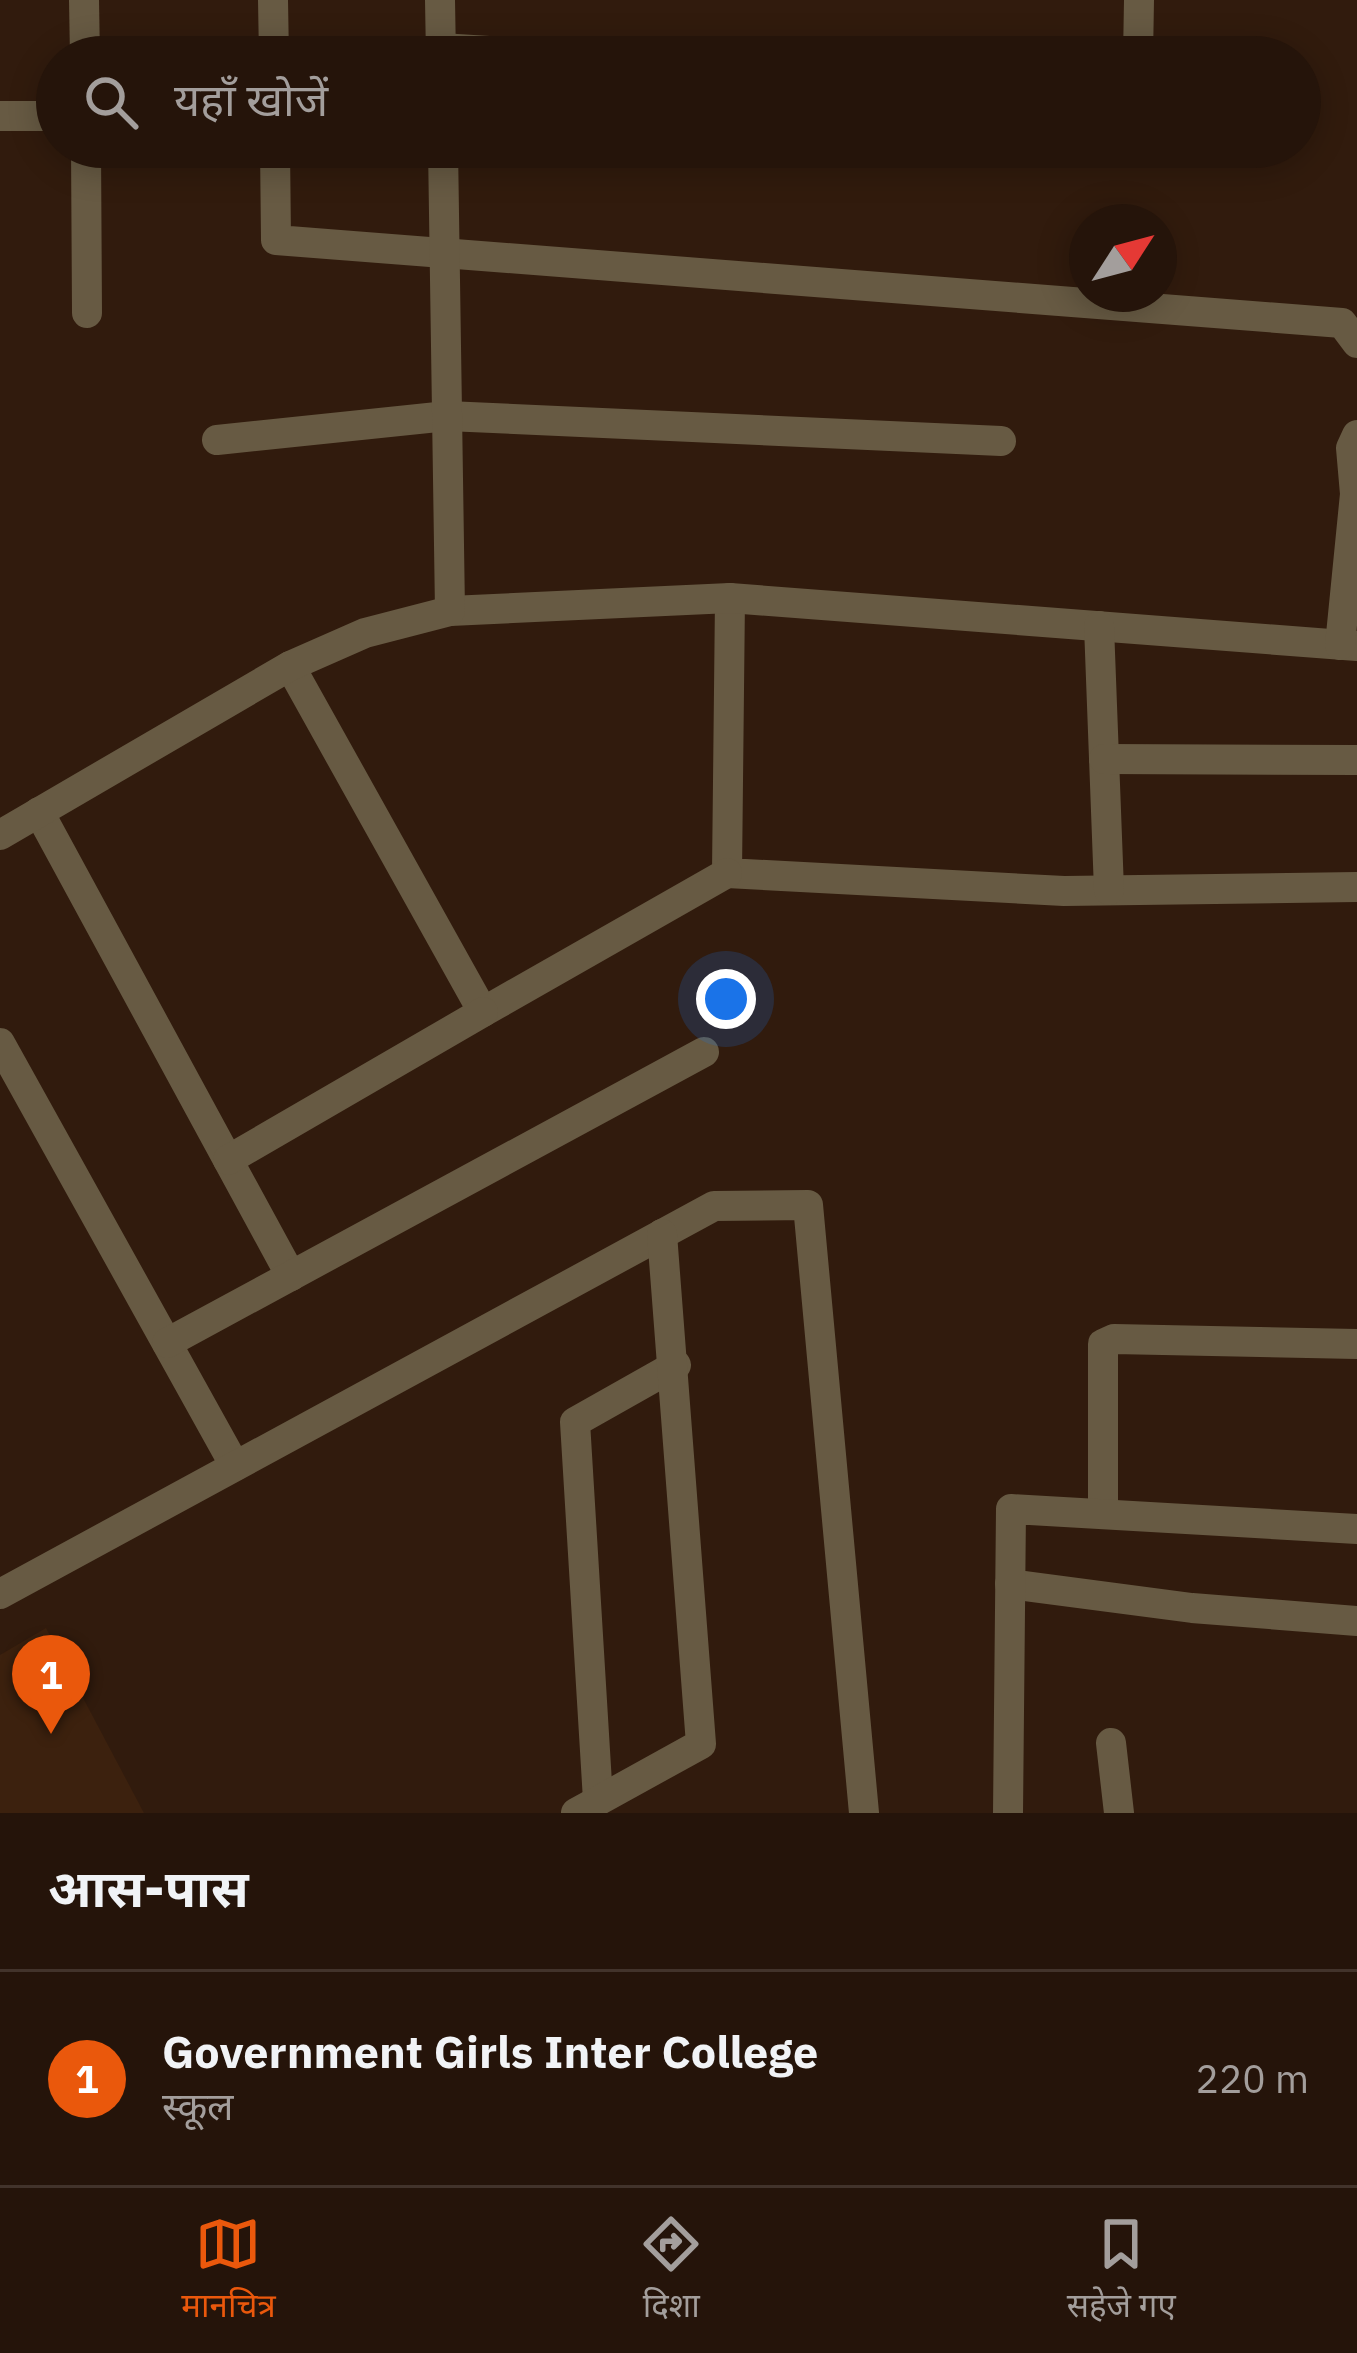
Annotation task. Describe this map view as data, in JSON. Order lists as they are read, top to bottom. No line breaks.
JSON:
{"north":"top right","page":{"search":"यहाँ खोजें","pins":"1","heading":"आस-पास","list":[{"mark":"1","name":"Government Girls Inter College","note":"स्कूल","value":"220 m"}],"nav":["मानचित्र","दिशा","सहेजे गए"]}}
